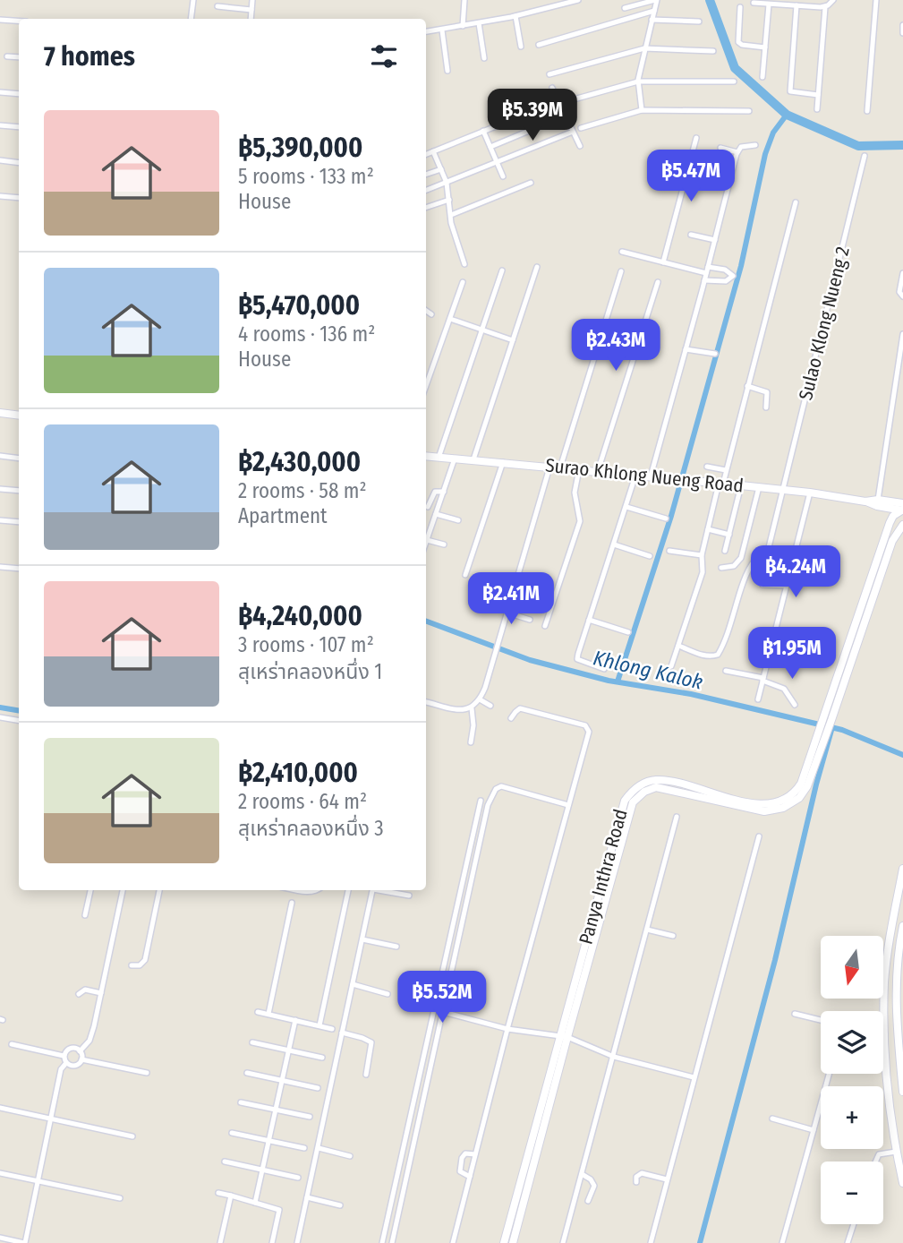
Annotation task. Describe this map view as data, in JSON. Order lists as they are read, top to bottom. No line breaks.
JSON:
{"streets":{"street":["Sulao Klong Nueng 2","Surao Khlong Nueng Road","Panya Inthra Road"]},"crossings":[["Sulao Klong Nueng 2","Surao Khlong Nueng Road"],["Surao Khlong Nueng Road","Panya Inthra Road"]],"water":["Khlong Kalok"],"north":"bottom","page":{"heading":"7 homes","price":["฿5.39M","฿5.47M","฿2.43M","฿4.24M","฿2.41M","฿1.95M","฿5.52M"],"list":[{"name":"฿5,390,000","note":"5 rooms · 133 m² · House"},{"name":"฿5,470,000","note":"4 rooms · 136 m² · House"},{"name":"฿2,430,000","note":"2 rooms · 58 m² · Apartment"},{"name":"฿4,240,000","note":"3 rooms · 107 m² · สุเหร่าคลองหนึ่ง 1"},{"name":"฿2,410,000","note":"2 rooms · 64 m² · สุเหร่าคลองหนึ่ง 3"}],"map_buttons":["+","−"]}}
